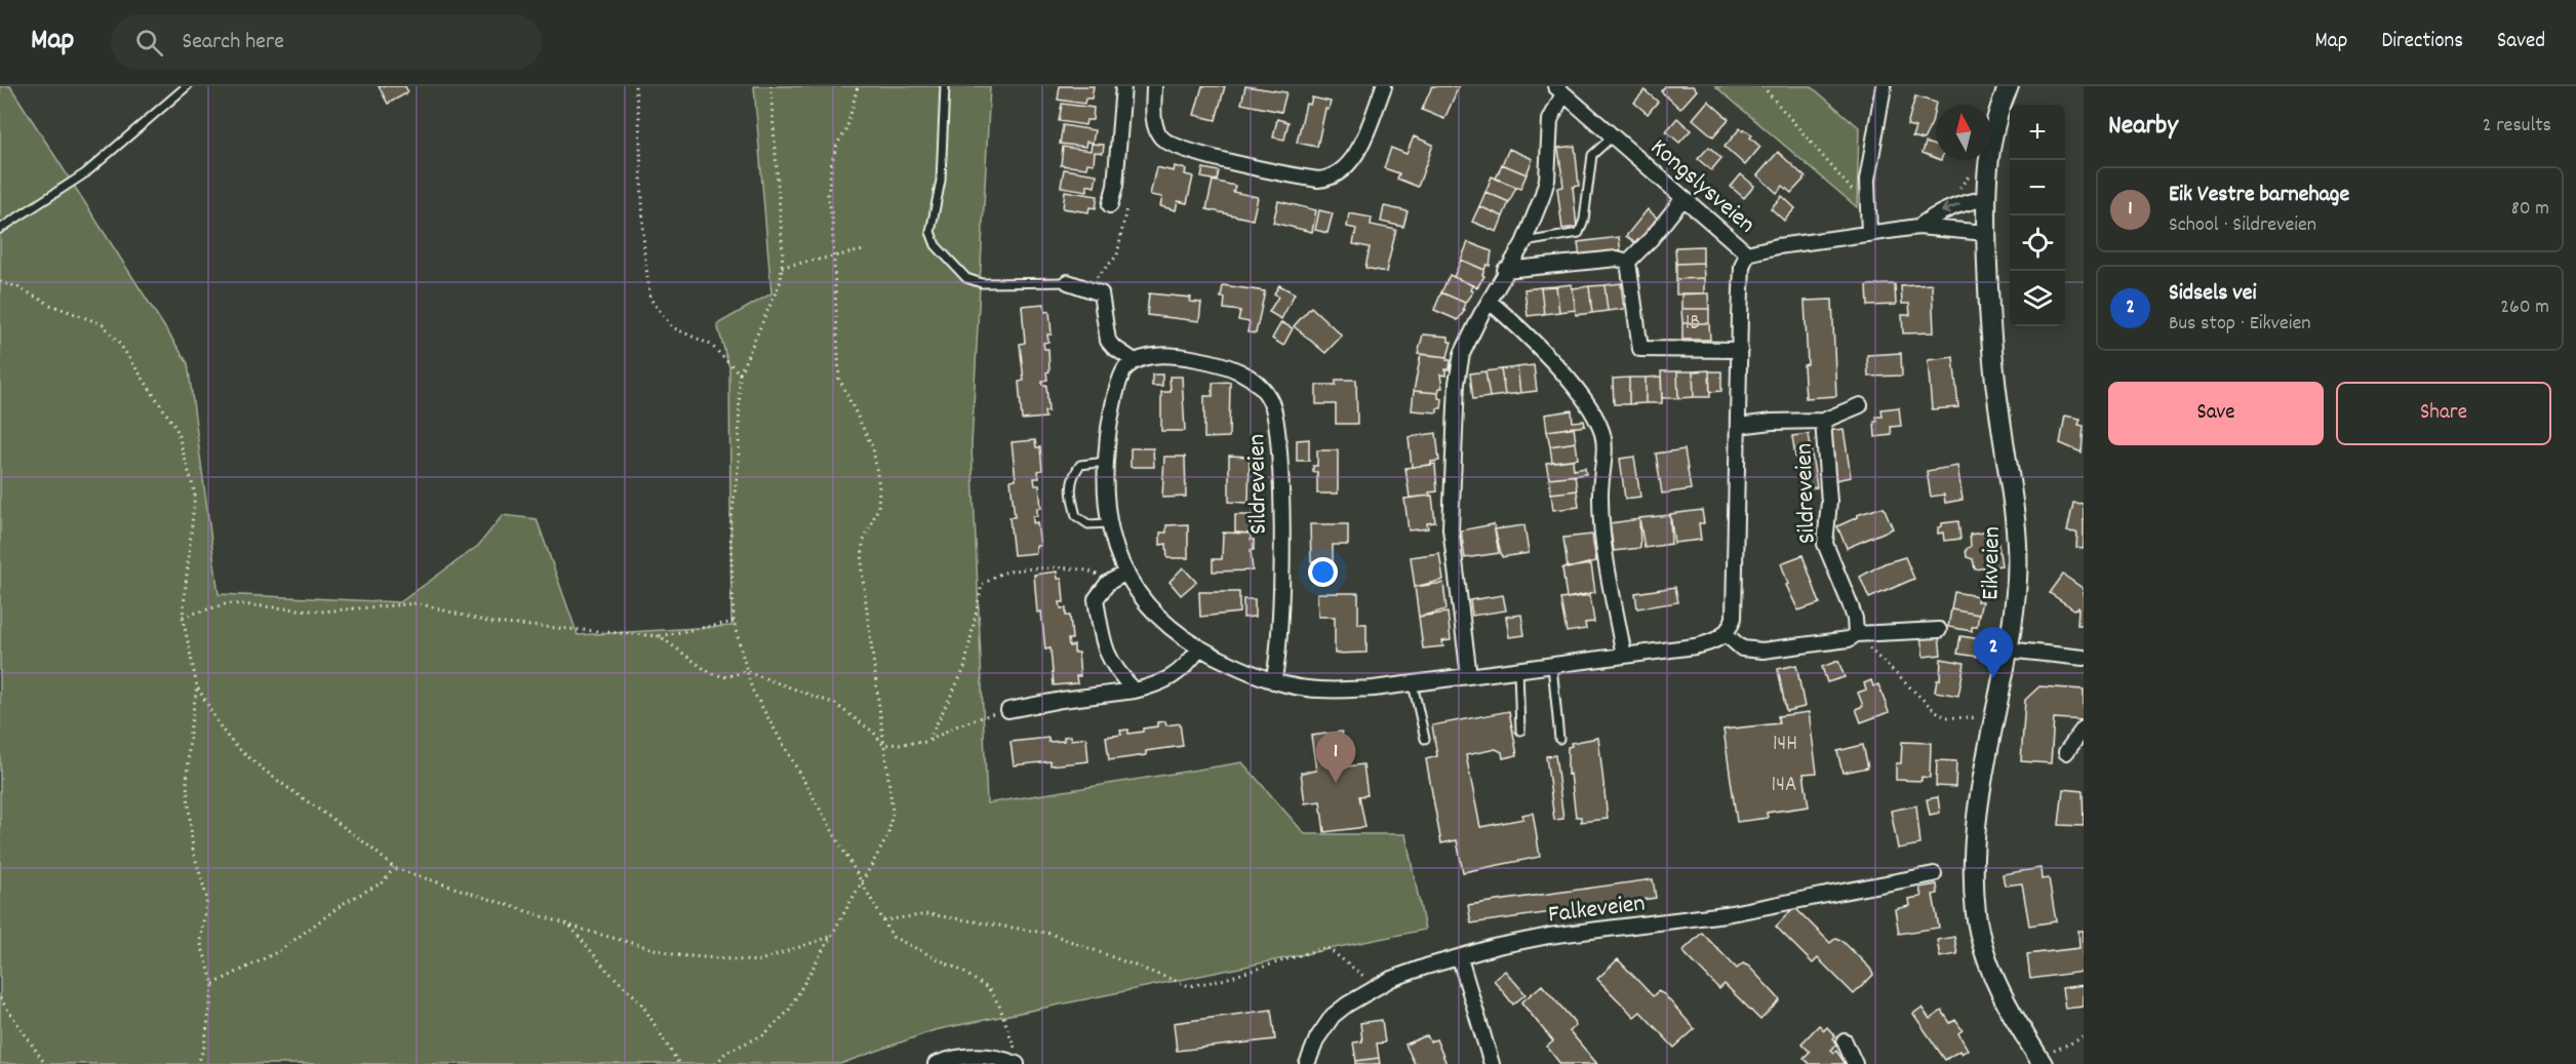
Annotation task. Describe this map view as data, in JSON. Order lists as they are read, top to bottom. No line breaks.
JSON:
{"streets":{"main road":["Eikveien"],"street":["Kongslysveien","Sildreveien","Falkeveien"]},"crossings":[["Kongslysveien","Eikveien"]],"house_numbers":["1B","14H","14A"],"north":"top","page":{"header":"Map","search":"Search here","nav":["Map","Directions","Saved"],"heading":["Nearby","2 results"],"map_buttons":["+","−"],"list":[{"mark":"1","name":"Eik Vestre barnehage","note":"School · Sildreveien","value":"80 m"},{"mark":"2","name":"Sidsels vei","note":"Bus stop · Eikveien","value":"260 m"}],"buttons":["Save","Share"],"pins":["2","1"]}}
